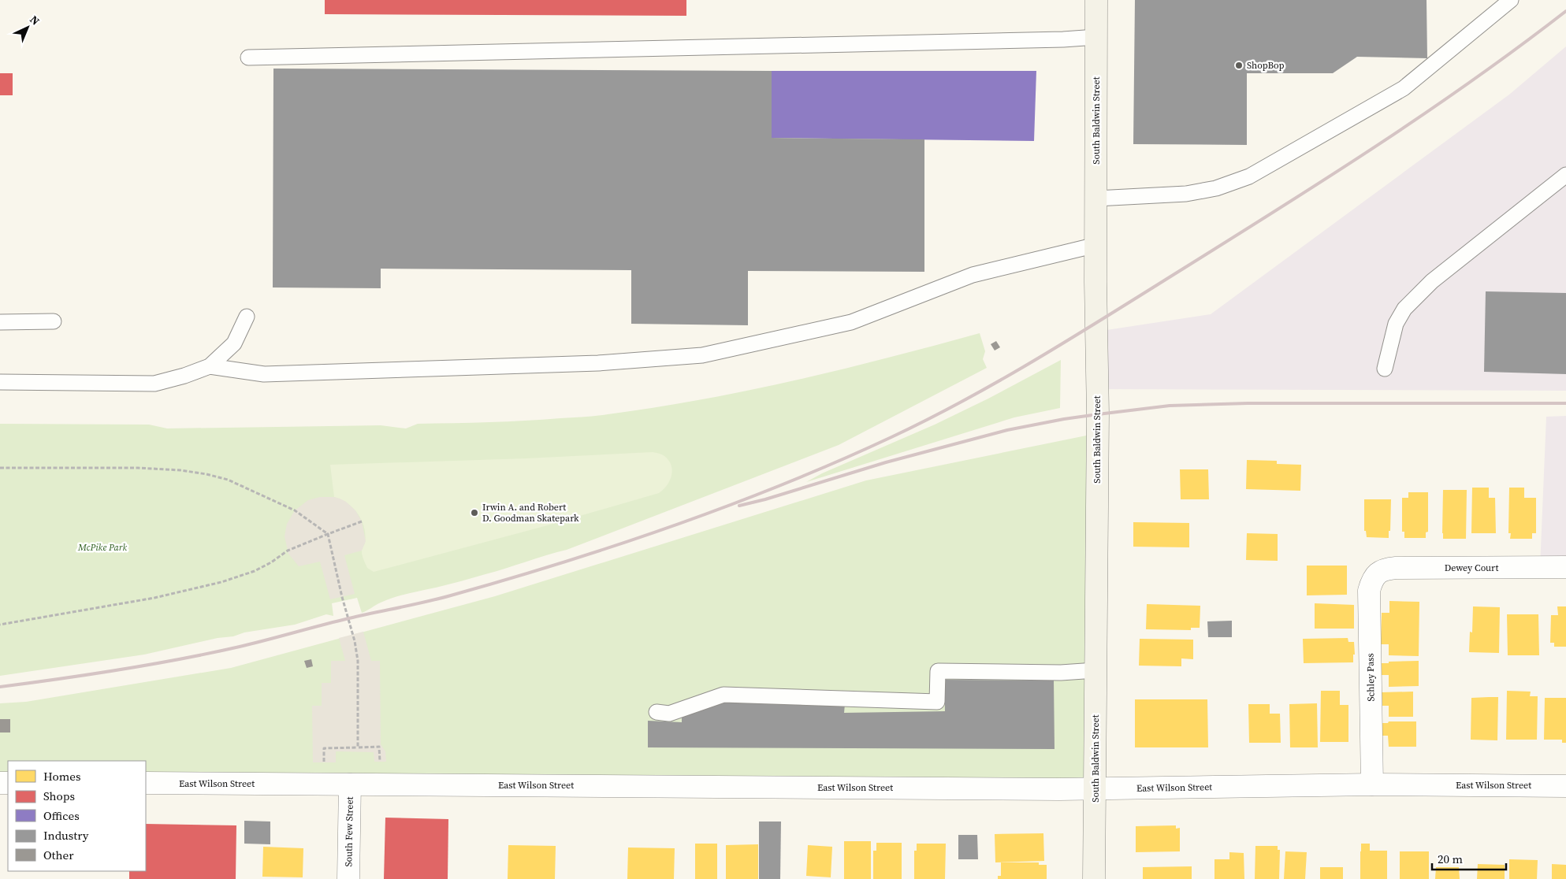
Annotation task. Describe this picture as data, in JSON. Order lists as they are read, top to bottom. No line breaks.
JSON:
{"streets":{"street":["South Baldwin Street","Dewey Court","Schley Pass","East Wilson Street","South Few Street"]},"crossings":[["South Baldwin Street","East Wilson Street"],["Dewey Court","Schley Pass"],["Schley Pass","East Wilson Street"],["East Wilson Street","South Few Street"]],"parks":["McPike Park"],"places":["ShopBop","Irwin A. and Robert D. Goodman Skatepark"],"legend":["Homes","Shops","Offices","Industry","Other"],"scale_bar":"20 m","north":"top right"}
